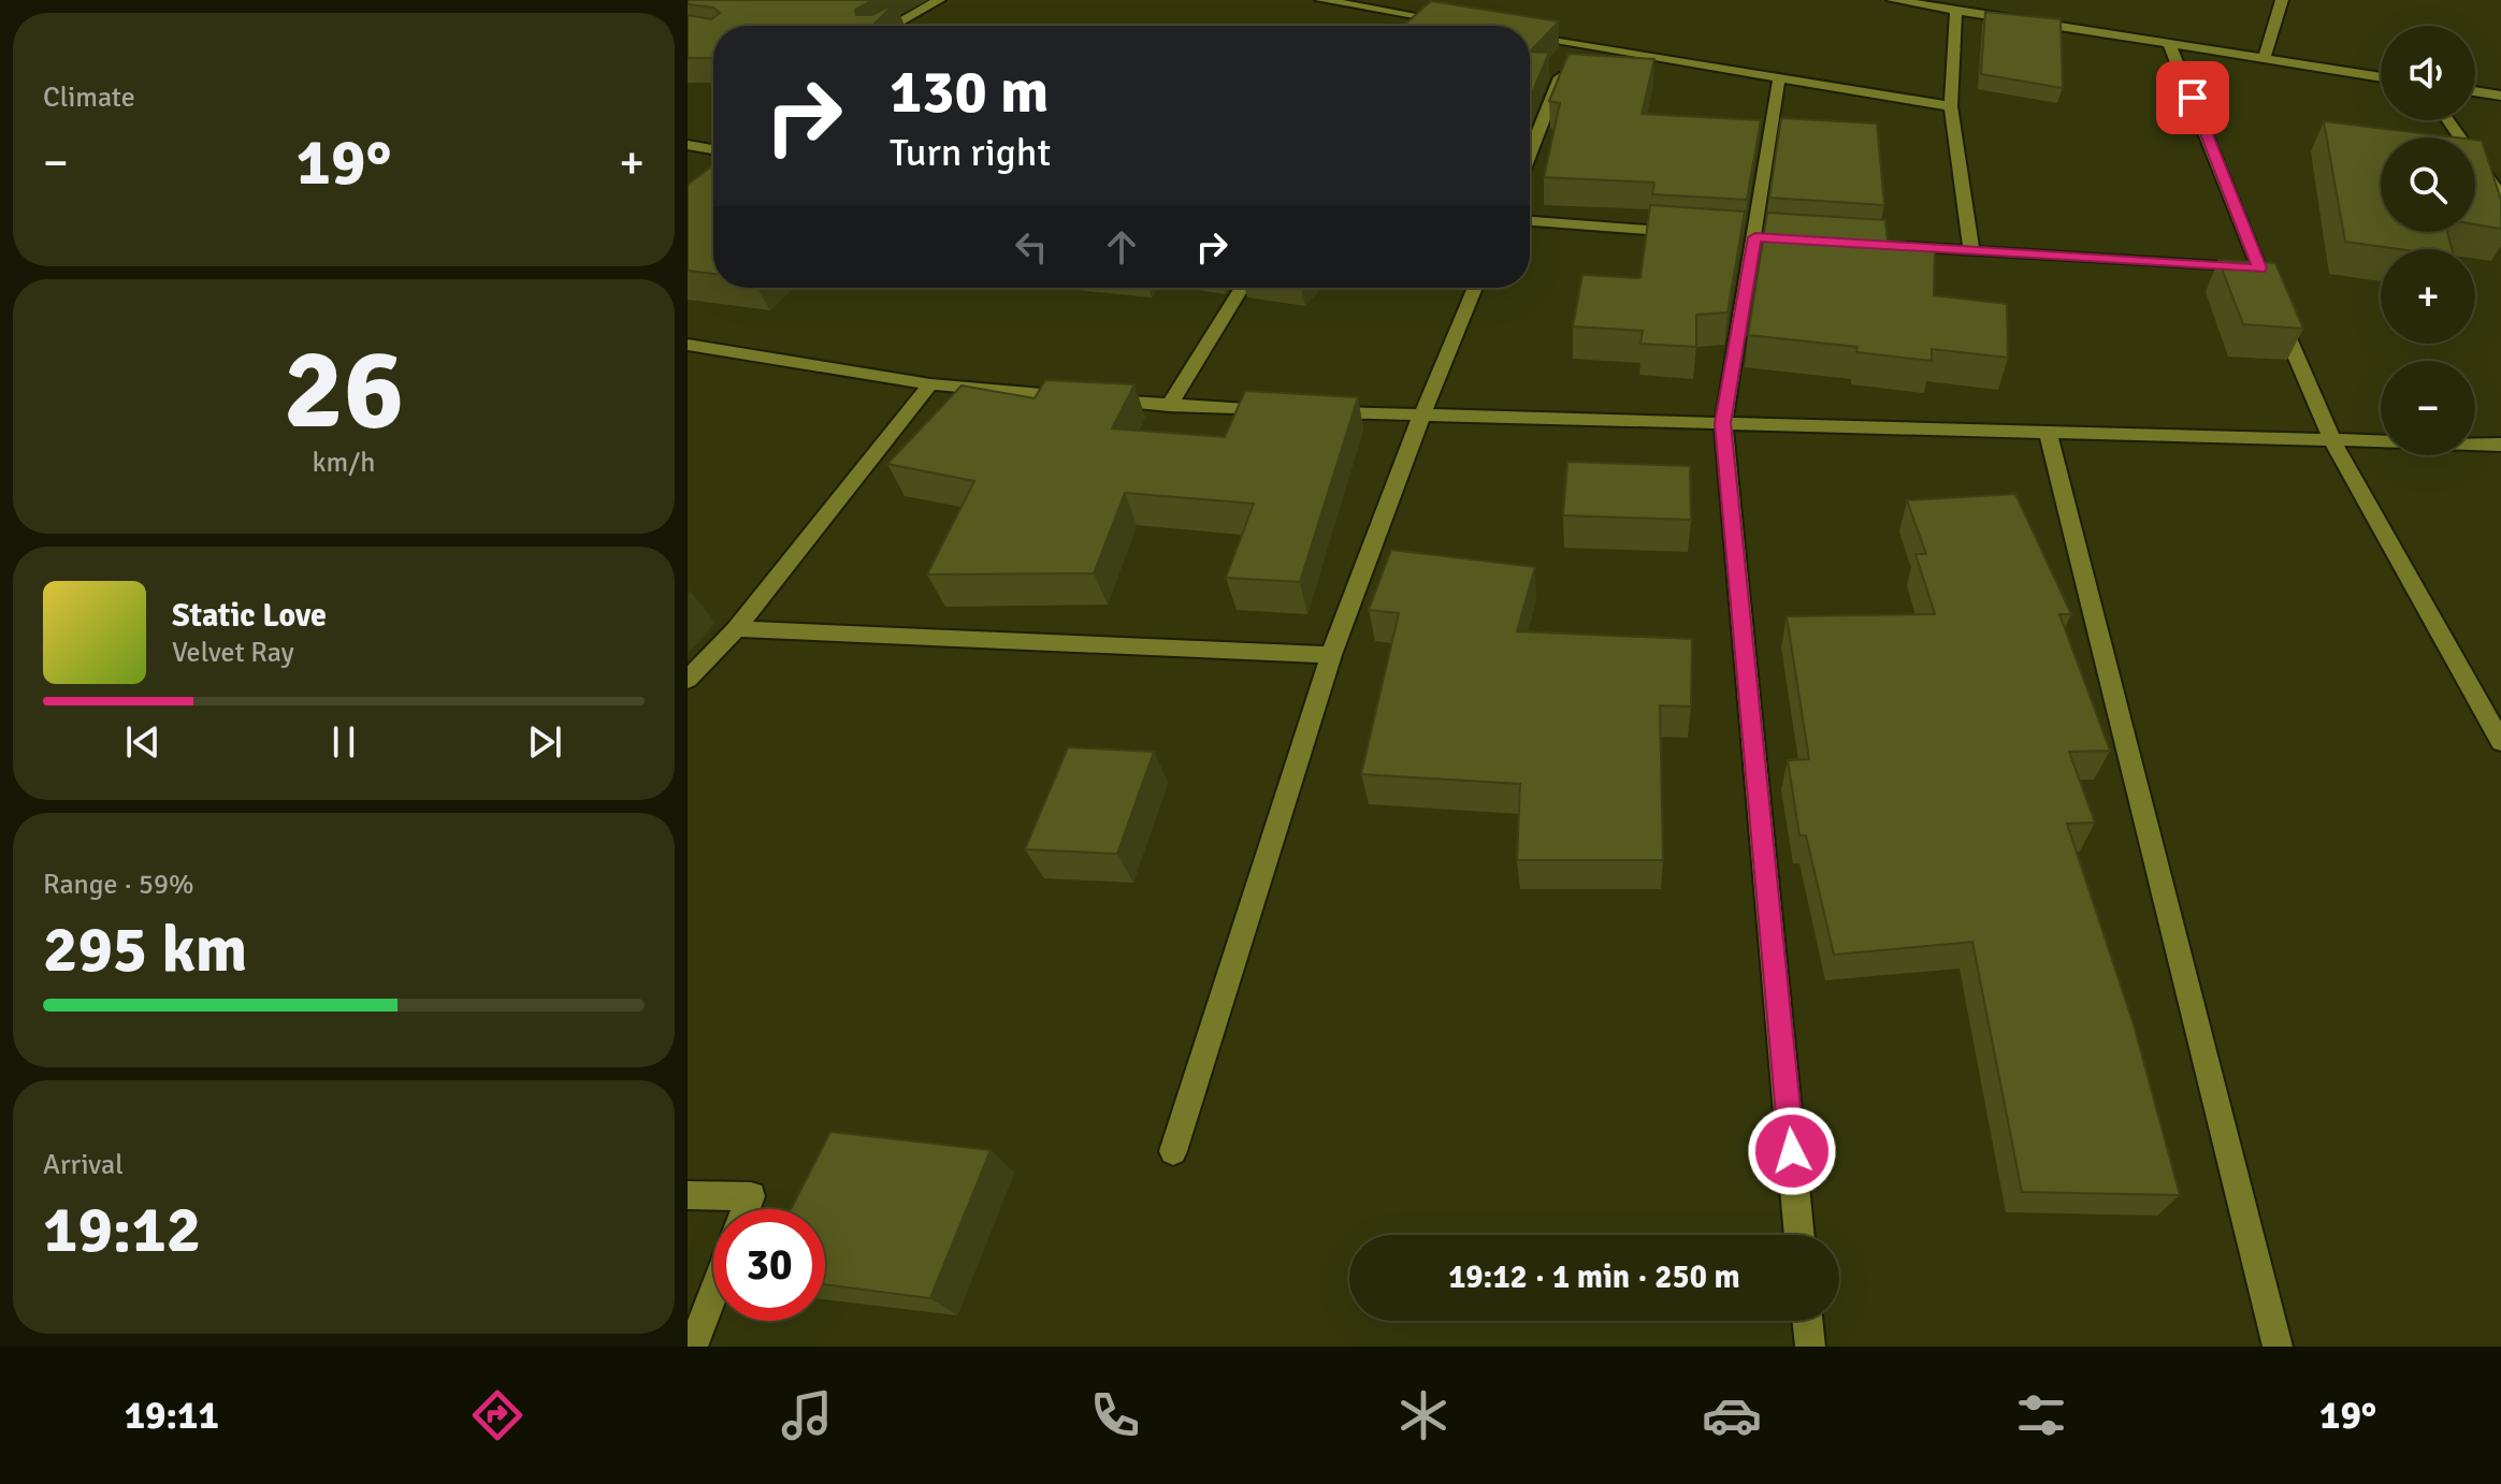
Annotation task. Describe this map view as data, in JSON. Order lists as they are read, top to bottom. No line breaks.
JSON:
{"page":{"tile":["Climate",["26","km/h"],["Range · 59%","295 km"],["Arrival","19:12"]],"map_buttons":["+","−"],"turn":["130 m","Turn right"],"heat":["−","19°","+"],"song":["Static Love","Velvet Ray"],"limit":"30","trip":"19:12 · 1 min · 250 m","tabs":["19:11","19°"]}}
